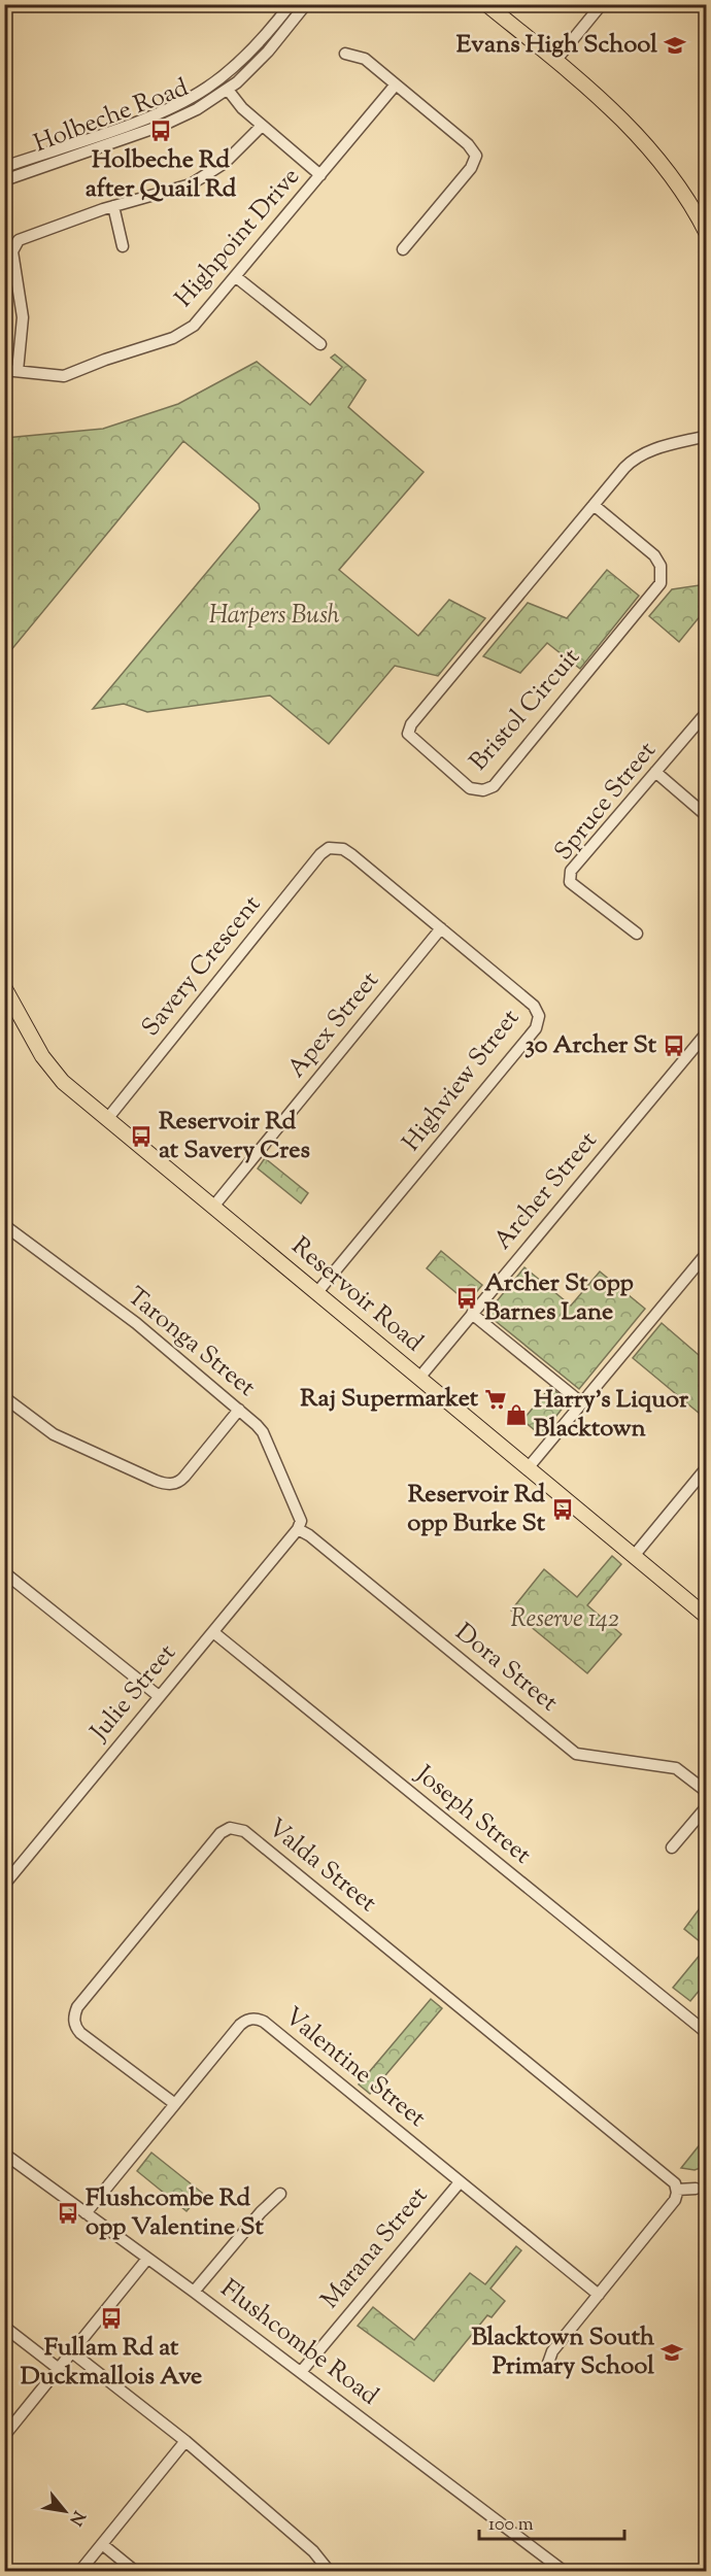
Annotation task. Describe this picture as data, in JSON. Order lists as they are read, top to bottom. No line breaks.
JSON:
{"streets":{"main road":["Reservoir Road"],"street":["Holbeche Road","Highpoint Drive","Bristol Circuit","Spruce Street","Savery Crescent","Apex Street","Highview Street","Archer Street","Taronga Street","Dora Street","Julie Street","Joseph Street","Valda Street","Valentine Street","Marana Street","Flushcombe Road"]},"crossings":[["Savery Crescent","Highview Street"],["Savery Crescent","Reservoir Road"],["Apex Street","Highview Street"],["Apex Street","Reservoir Road"],["Highview Street","Reservoir Road"],["Archer Street","Reservoir Road"],["Taronga Street","Dora Street"],["Taronga Street","Julie Street"],["Dora Street","Julie Street"],["Julie Street","Joseph Street"],["Valda Street","Valentine Street"],["Valentine Street","Marana Street"],["Valentine Street","Flushcombe Road"],["Marana Street","Flushcombe Road"]],"parks":["Harpers Bush","Reserve 142"],"places":{"school or university":["Evans High School","Blacktown South Primary School"],"bus stop":["Holbeche Rd after Quail Rd","30 Archer St","Reservoir Rd at Savery Cres","Archer St opp Barnes Lane","Reservoir Rd opp Burke St","Flushcombe Rd opp Valentine St","Fullam Rd at Duckmallois Ave"],"supermarket":["Raj Supermarket"],"shop":["Harry's Liquor Blacktown"]},"scale_bar":"100 m","north":"bottom right"}
